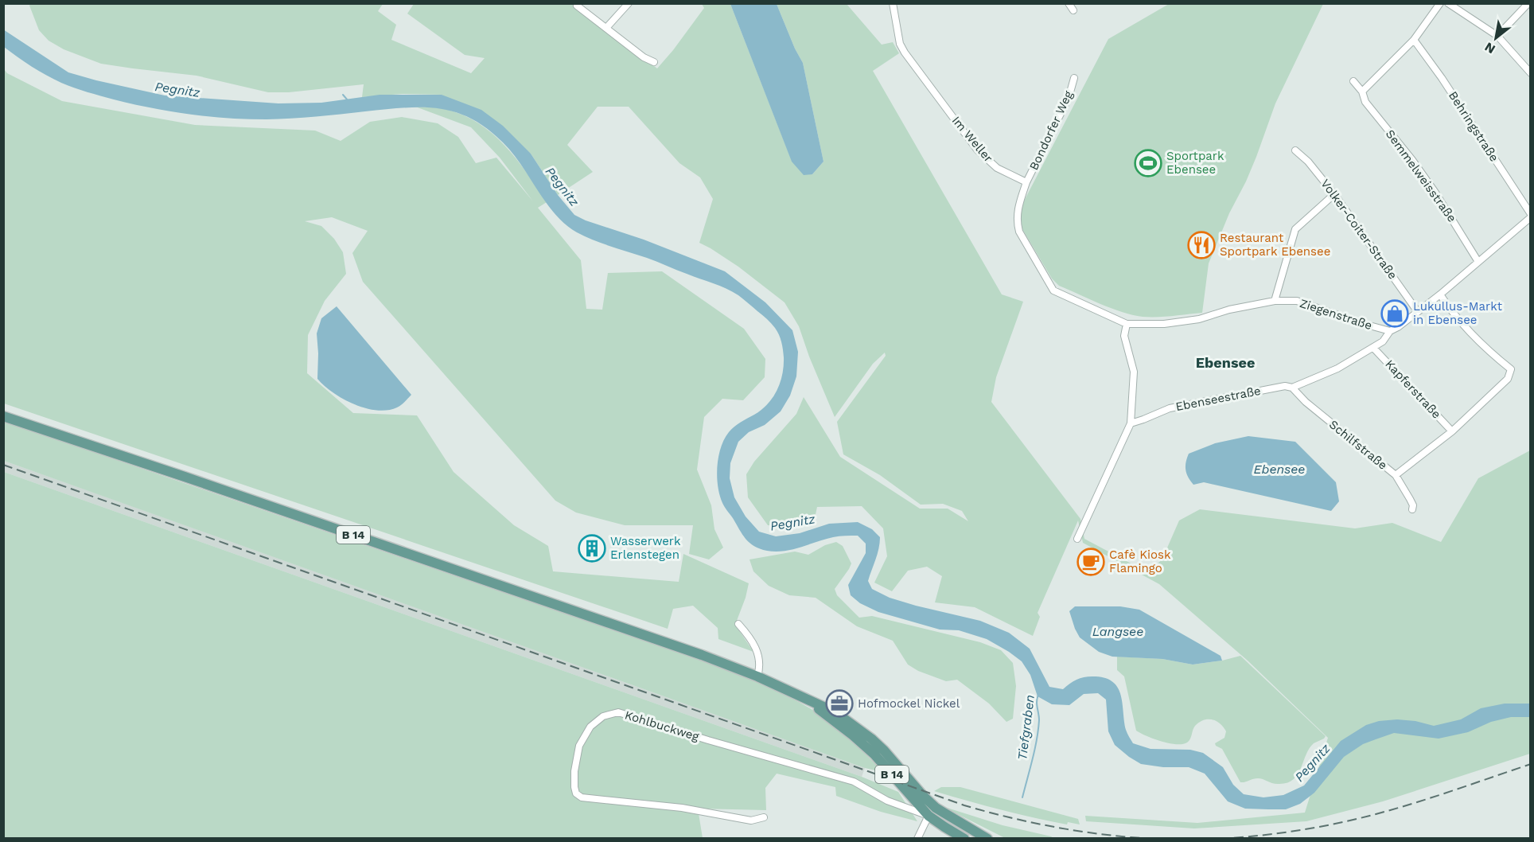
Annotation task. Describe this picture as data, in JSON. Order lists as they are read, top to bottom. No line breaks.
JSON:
{"streets":{"main road":["B 14"],"street":["Behringstraße","Bondorfer Weg","Im Weller","Semmelweisstraße","Volker-Coiter-Straße","Ziegenstraße","Kapferstraße","Ebenseestraße","Schilfstraße","Kohlbuckweg"]},"crossings":[["Bondorfer Weg","Im Weller"],["Bondorfer Weg","Ziegenstraße"],["Im Weller","Ziegenstraße"],["Ziegenstraße","Ebenseestraße"],["Kapferstraße","Ebenseestraße"],["Ebenseestraße","Schilfstraße"],["B 14","Kohlbuckweg"]],"districts":["Ebensee"],"water":["Pegnitz","Ebensee","Langsee","Tiefgraben"],"places":{"sports":["Sportpark Ebensee"],"restaurant":["Restaurant Sportpark Ebensee"],"shop":["Lukullus-Markt in Ebensee"],"building":["Wasserwerk Erlenstegen"],"cafe":["Cafè Kiosk Flamingo"],"office":["Hofmockel Nickel"]},"north":"bottom left"}
